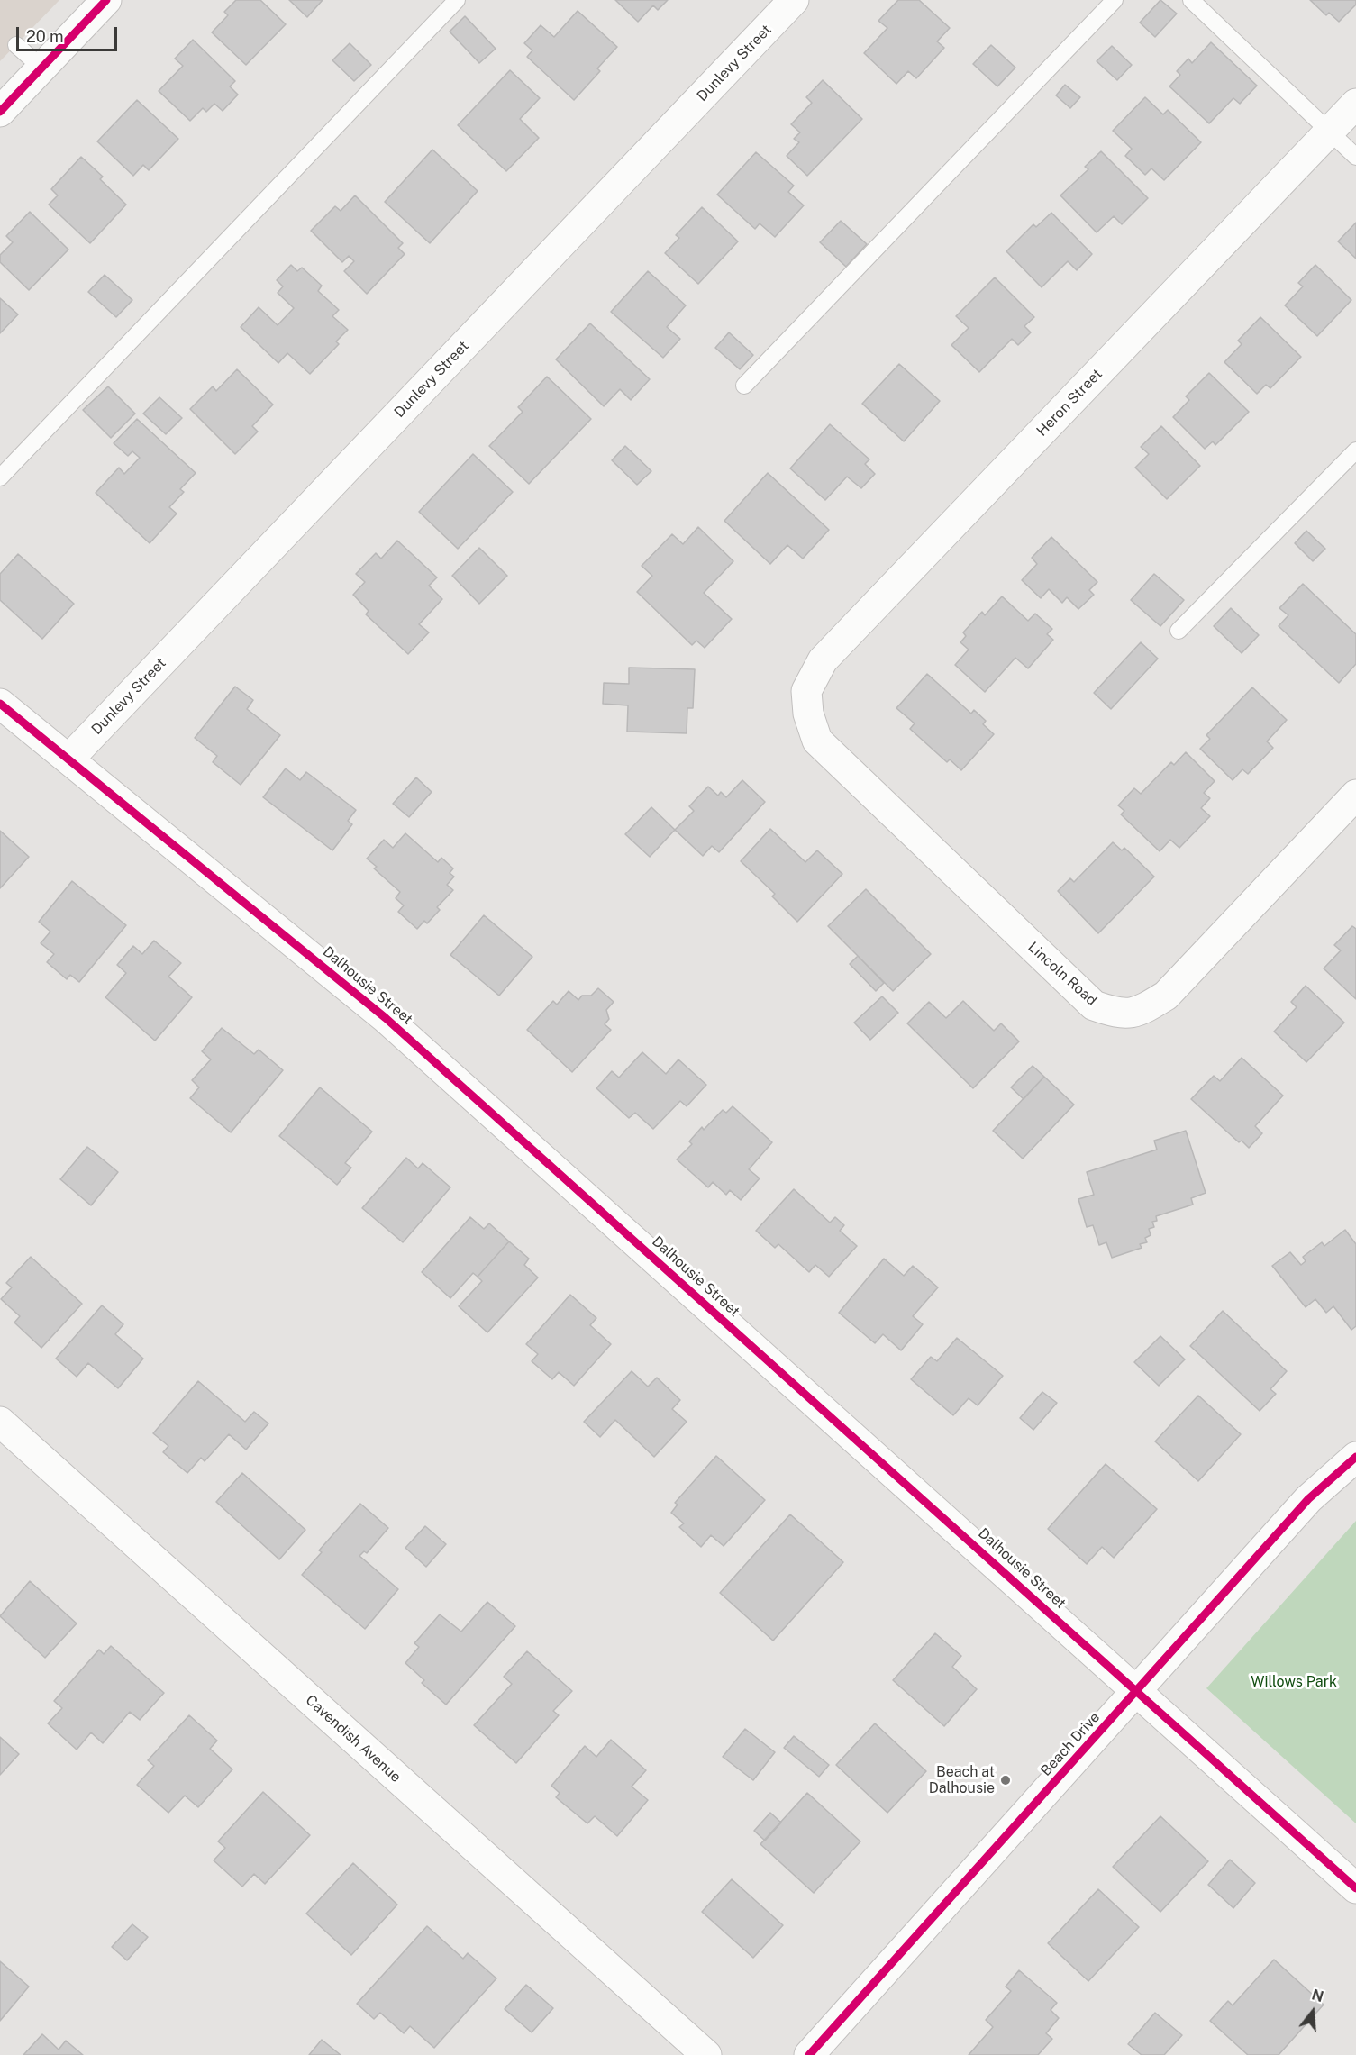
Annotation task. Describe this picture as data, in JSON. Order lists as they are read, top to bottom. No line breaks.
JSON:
{"streets":{"street":["Dunlevy Street","Heron Street","Lincoln Road","Dalhousie Street","Cavendish Avenue","Beach Drive"]},"crossings":[["Dunlevy Street","Dalhousie Street"],["Heron Street","Lincoln Road"],["Dalhousie Street","Beach Drive"]],"parks":["Willows Park"],"places":["Beach at Dalhousie"],"scale_bar":"20 m","north":"top"}
